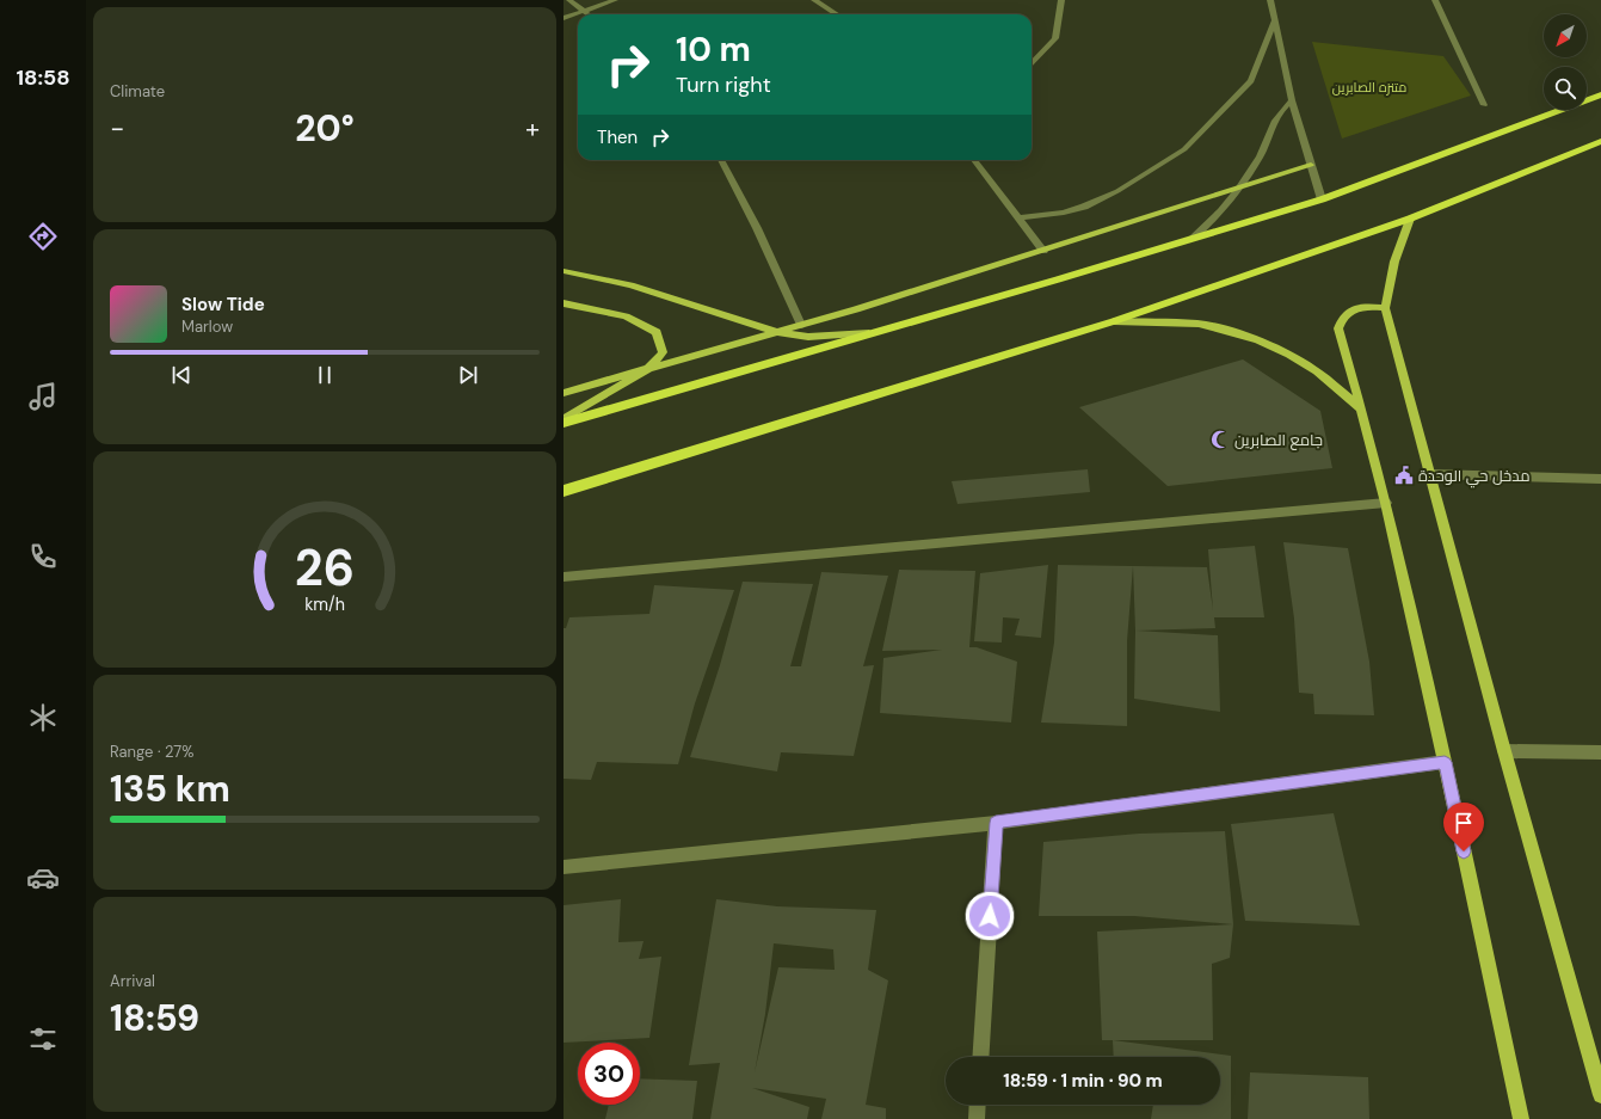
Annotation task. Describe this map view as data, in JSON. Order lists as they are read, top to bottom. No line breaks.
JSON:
{"parks":["متنزه الصابرين"],"places":{"mosque":["جامع الصابرين"],"public building":["مدخل حي الوحدة"]},"north":"bottom left","page":{"tabs":"18:58","tile":["Climate",["Range · 27%","135 km"],["Arrival","18:59"]],"turn":["10 m","Turn right"],"heat":["−","20°","+"],"then":"Then","song":["Slow Tide","Marlow"],"limit":"30","trip":"18:59 · 1 min · 90 m","gauge":["26","km/h"]}}
